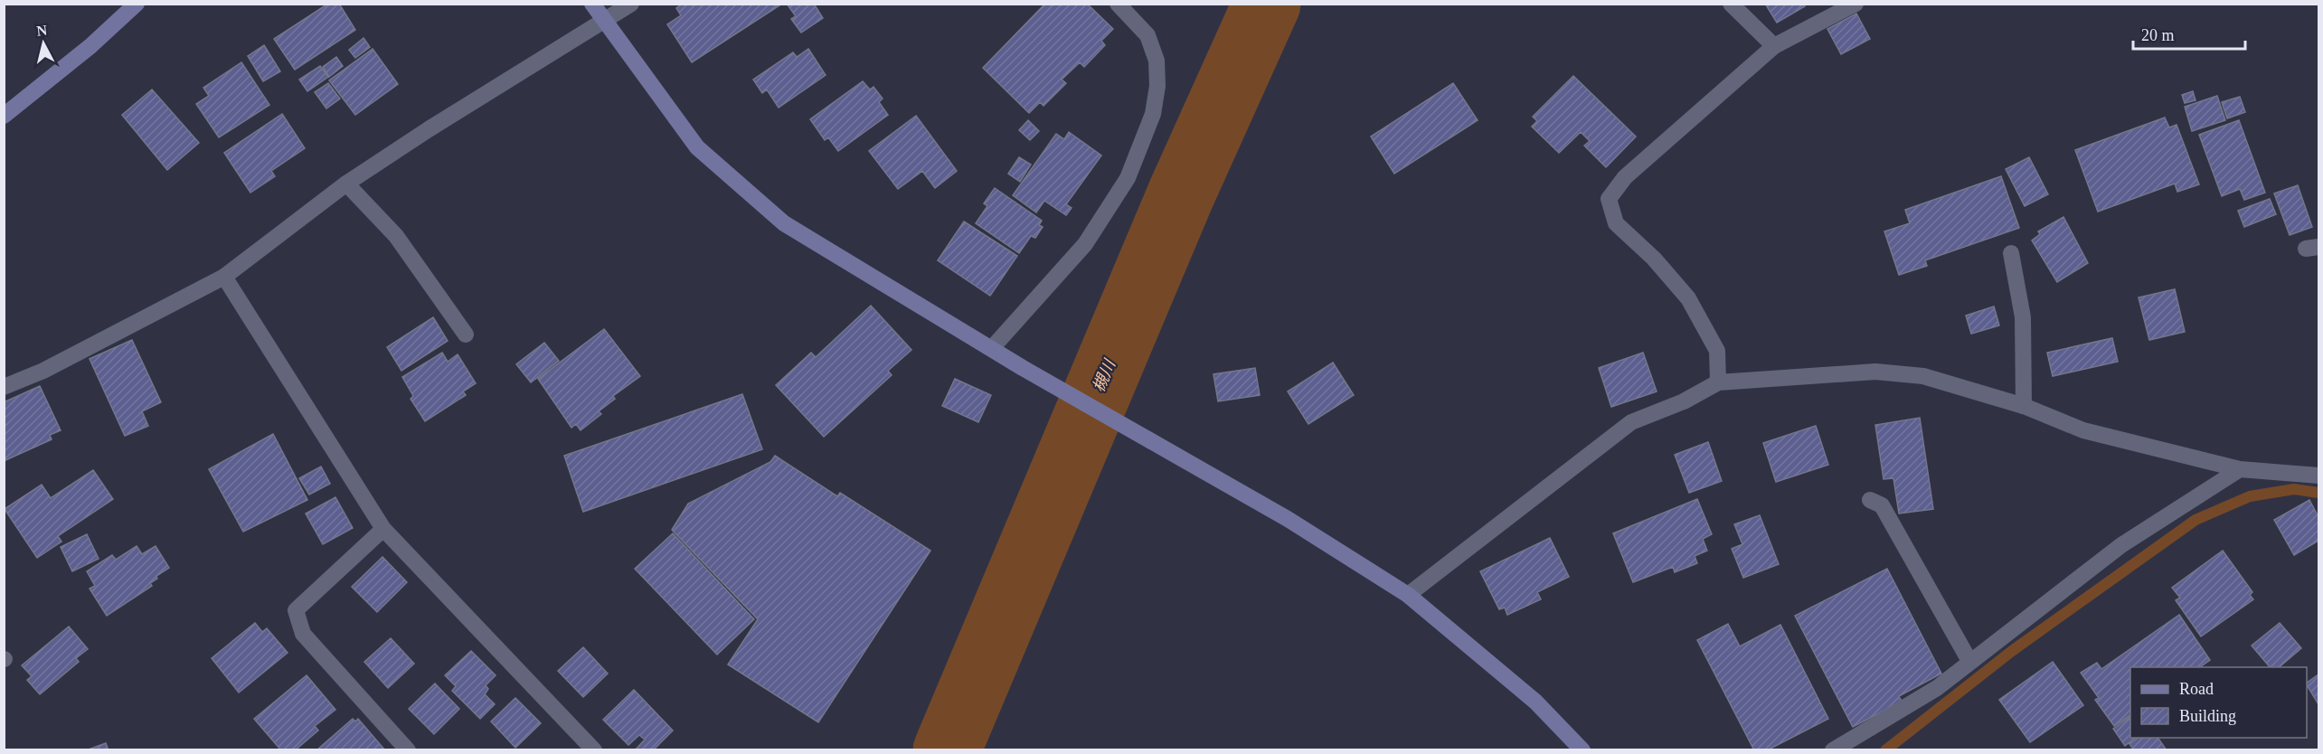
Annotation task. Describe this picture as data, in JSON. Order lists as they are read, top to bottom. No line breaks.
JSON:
{"water":["槻川"],"legend":["Road","Building"],"scale_bar":"20 m","north":"top"}
